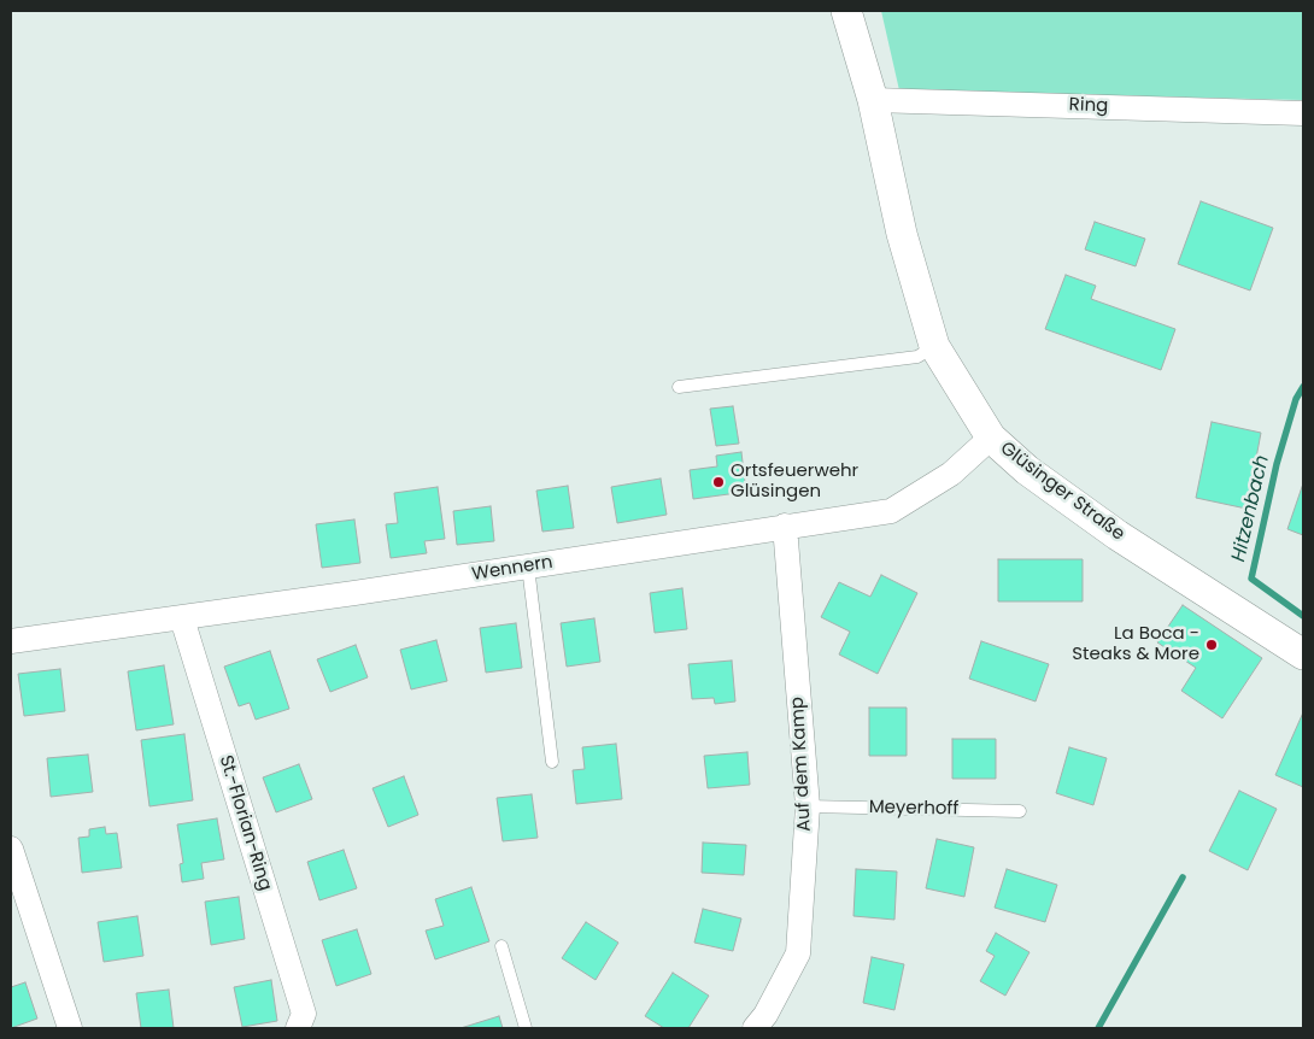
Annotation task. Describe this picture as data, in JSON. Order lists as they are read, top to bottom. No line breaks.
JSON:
{"streets":{"street":["Ring","Glüsinger Straße","Wennern","Auf dem Kamp","St.-Florian-Ring"],"lane":["Meyerhoff"]},"crossings":[["Ring","Glüsinger Straße"],["Glüsinger Straße","Wennern"],["Wennern","Auf dem Kamp"],["Wennern","St.-Florian-Ring"],["Auf dem Kamp","Meyerhoff"]],"water":["Hitzenbach"],"places":["Ortsfeuerwehr Glüsingen","La Boca - Steaks & More"]}
